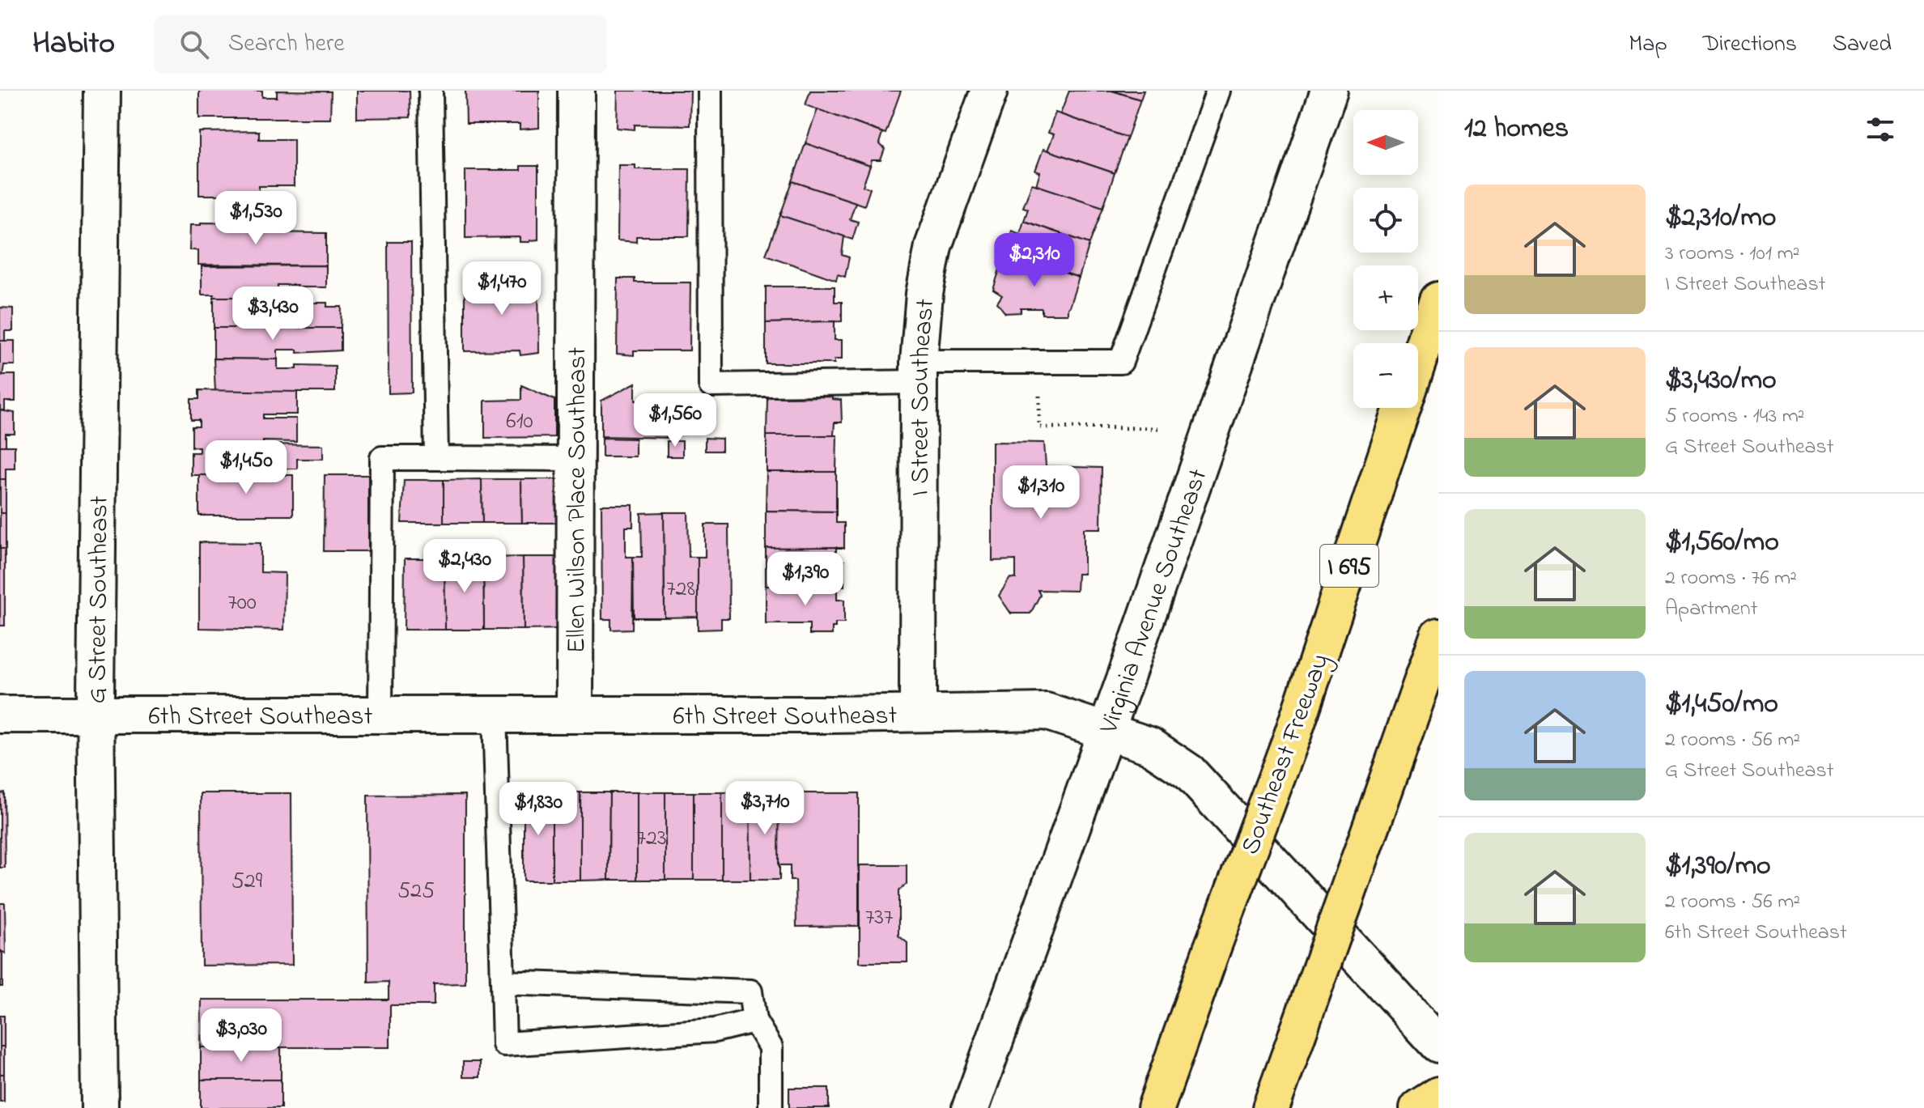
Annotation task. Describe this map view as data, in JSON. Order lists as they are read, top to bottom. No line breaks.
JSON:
{"streets":{"highway":["I 695","Southeast Freeway"],"street":["I Street Southeast","Ellen Wilson Place Southeast","G Street Southeast","Virginia Avenue Southeast","6th Street Southeast"]},"crossings":[["I Street Southeast","6th Street Southeast"],["Ellen Wilson Place Southeast","6th Street Southeast"],["G Street Southeast","6th Street Southeast"],["Virginia Avenue Southeast","6th Street Southeast"]],"house_numbers":["610","728","700","723","529","525","737"],"north":"left","page":{"header":"Habito","search":"Search here","nav":["Map","Directions","Saved"],"heading":"12 homes","map_buttons":["+","−"],"list":[{"name":"$2,310/mo","note":"3 rooms · 101 m² · I Street Southeast"},{"name":"$3,430/mo","note":"5 rooms · 143 m² · G Street Southeast"},{"name":"$1,560/mo","note":"2 rooms · 76 m² · Apartment"},{"name":"$1,450/mo","note":"2 rooms · 56 m² · G Street Southeast"},{"name":"$1,390/mo","note":"2 rooms · 56 m² · 6th Street Southeast"}],"price":["$1,530","$2,310","$1,470","$3,430","$1,560","$1,450","$1,310","$2,430","$1,390","$3,710","$1,830","$3,030"]}}
